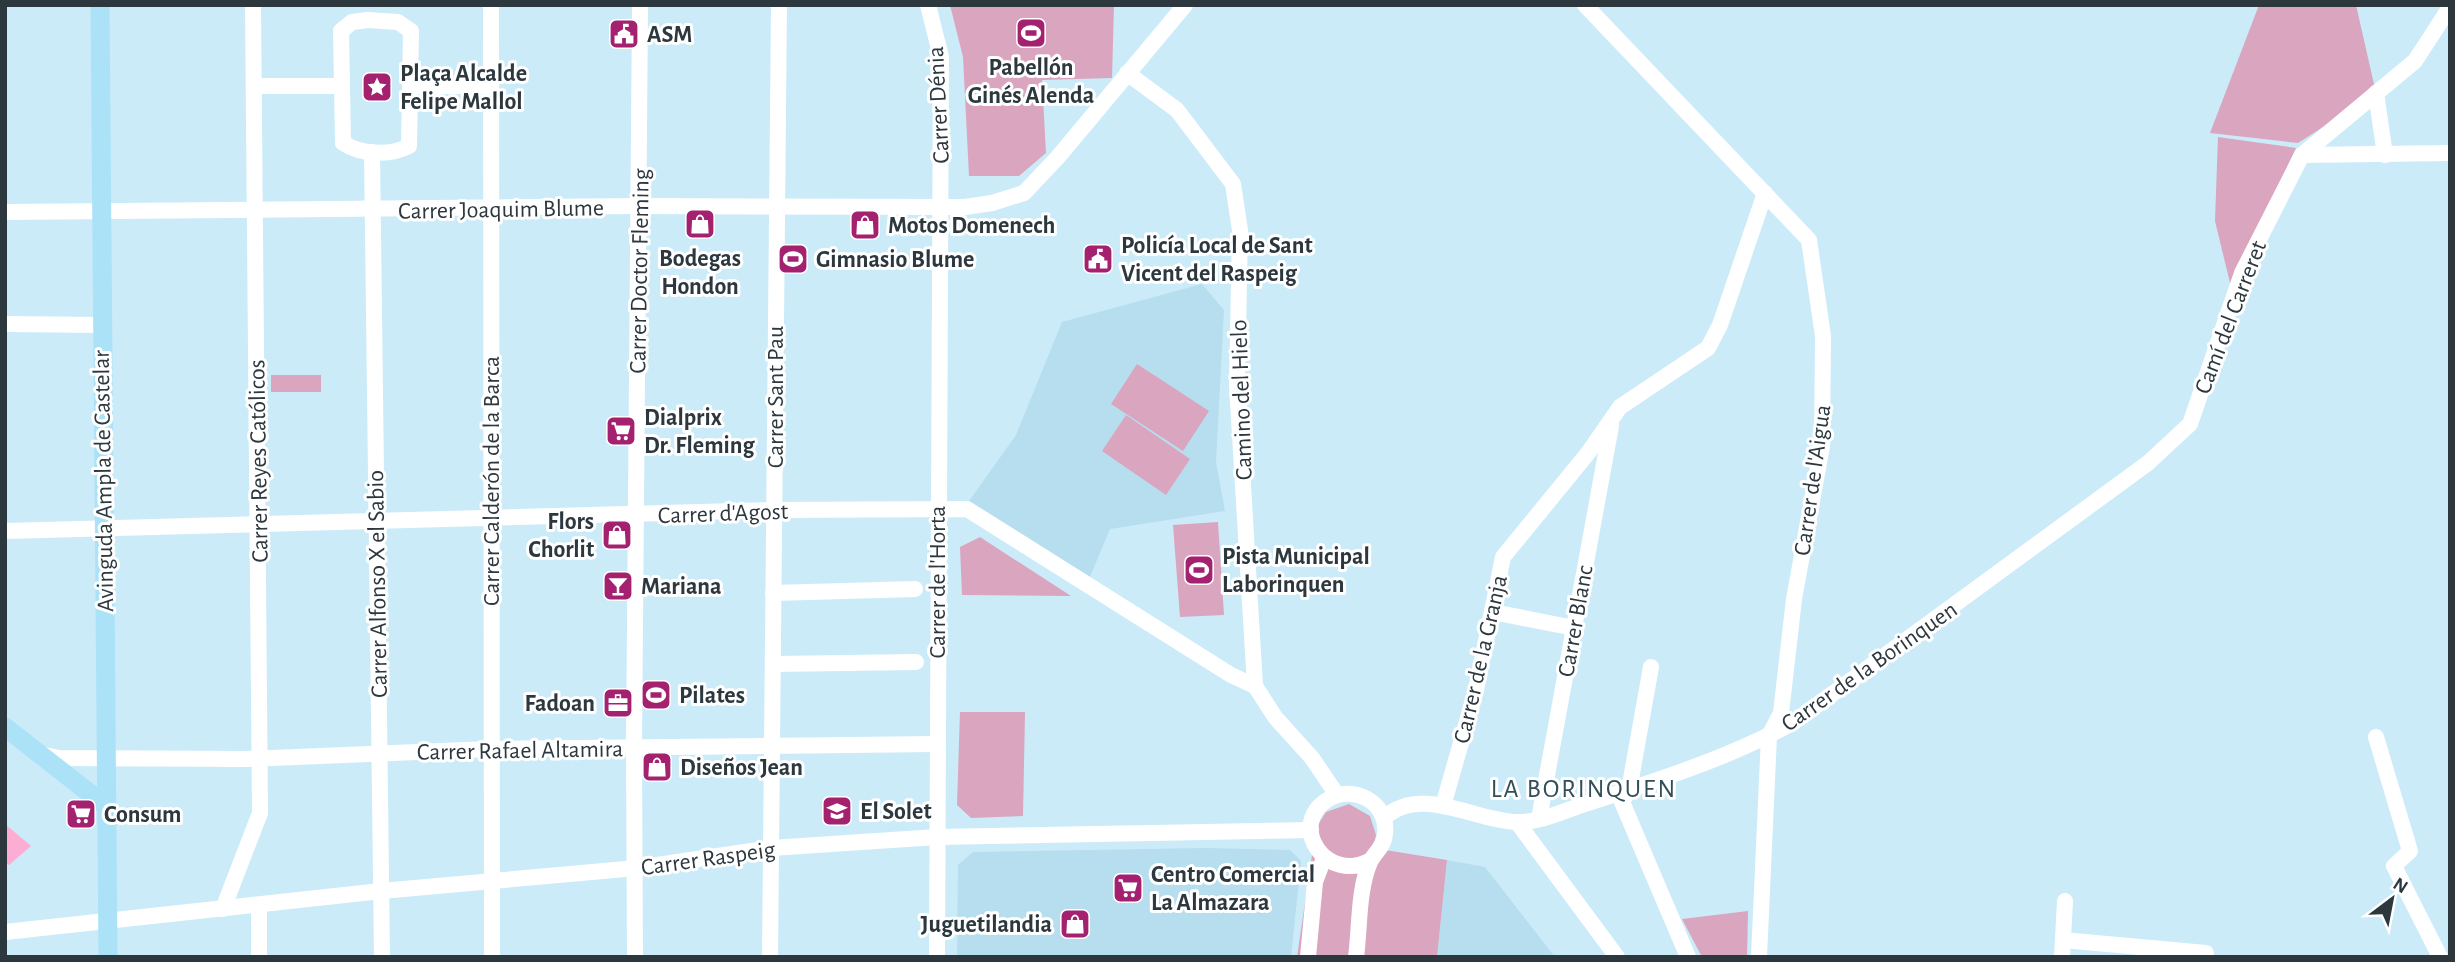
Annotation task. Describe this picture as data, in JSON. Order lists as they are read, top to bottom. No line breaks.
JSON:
{"streets":{"main road":["Avinguda Ampla de Castelar"],"street":["Carrer Dénia","Carrer Joaquim Blume","Carrer Doctor Fleming","Camí del Carreret","Carrer Sant Pau","Camino del Hielo","Carrer Reyes Católicos","Carrer de l'Aigua","Carrer Calderón de la Barca","Carrer d'Agost","Carrer de l'Horta","Carrer Alfonso X el Sabio","Carrer Blanc","Carrer de la Granja","Carrer de la Borinquen","Carrer Rafael Altamira","Carrer Raspeig"]},"crossings":[["Carrer Dénia","Carrer Joaquim Blume"],["Carrer Dénia","Carrer de l'Horta"],["Carrer Joaquim Blume","Carrer Doctor Fleming"],["Carrer Joaquim Blume","Carrer Sant Pau"],["Carrer Joaquim Blume","Camino del Hielo"],["Carrer Joaquim Blume","Carrer Reyes Católicos"],["Carrer Joaquim Blume","Avinguda Ampla de Castelar"],["Carrer Joaquim Blume","Carrer Calderón de la Barca"],["Carrer Joaquim Blume","Carrer de l'Horta"],["Carrer Joaquim Blume","Carrer Alfonso X el Sabio"],["Carrer Doctor Fleming","Carrer d'Agost"],["Carrer Doctor Fleming","Carrer Rafael Altamira"],["Carrer Doctor Fleming","Carrer Raspeig"],["Camí del Carreret","Carrer de la Borinquen"],["Carrer Sant Pau","Carrer d'Agost"],["Carrer Sant Pau","Carrer Rafael Altamira"],["Carrer Sant Pau","Carrer Raspeig"],["Camino del Hielo","Carrer d'Agost"],["Carrer Reyes Católicos","Carrer d'Agost"],["Carrer Reyes Católicos","Carrer Rafael Altamira"],["Carrer Reyes Católicos","Carrer Raspeig"],["Carrer de l'Aigua","Carrer de la Granja"],["Carrer de l'Aigua","Carrer de la Borinquen"],["Avinguda Ampla de Castelar","Carrer d'Agost"],["Avinguda Ampla de Castelar","Carrer Rafael Altamira"],["Avinguda Ampla de Castelar","Carrer Raspeig"],["Carrer Calderón de la Barca","Carrer d'Agost"],["Carrer Calderón de la Barca","Carrer Rafael Altamira"],["Carrer Calderón de la Barca","Carrer Raspeig"],["Carrer d'Agost","Carrer de l'Horta"],["Carrer d'Agost","Carrer Alfonso X el Sabio"],["Carrer de l'Horta","Carrer Rafael Altamira"],["Carrer de l'Horta","Carrer Raspeig"],["Carrer Alfonso X el Sabio","Carrer Rafael Altamira"],["Carrer Alfonso X el Sabio","Carrer Raspeig"],["Carrer Blanc","Carrer de la Granja"],["Carrer Blanc","Carrer de la Borinquen"],["Carrer de la Granja","Carrer de la Borinquen"],["Carrer de la Borinquen","Carrer Raspeig"]],"districts":["LA BORINQUEN"],"places":{"sports":["Pabellón Ginés Alenda","Gimnasio Blume","Pista Municipal Laborinquen","Pilates"],"public building":["ASM","Policía Local de Sant Vicent del Raspeig"],"place":["Plaça Alcalde Felipe Mallol"],"shop":["Bodegas Hondon","Motos Domenech","Flors Chorlit","Diseños Jean","Juguetilandia"],"supermarket":["Dialprix Dr. Fleming","Consum","Centro Comercial La Almazara"],"bar":["Mariana"],"office":["Fadoan"],"school or university":["El Solet"]},"north":"top right"}
